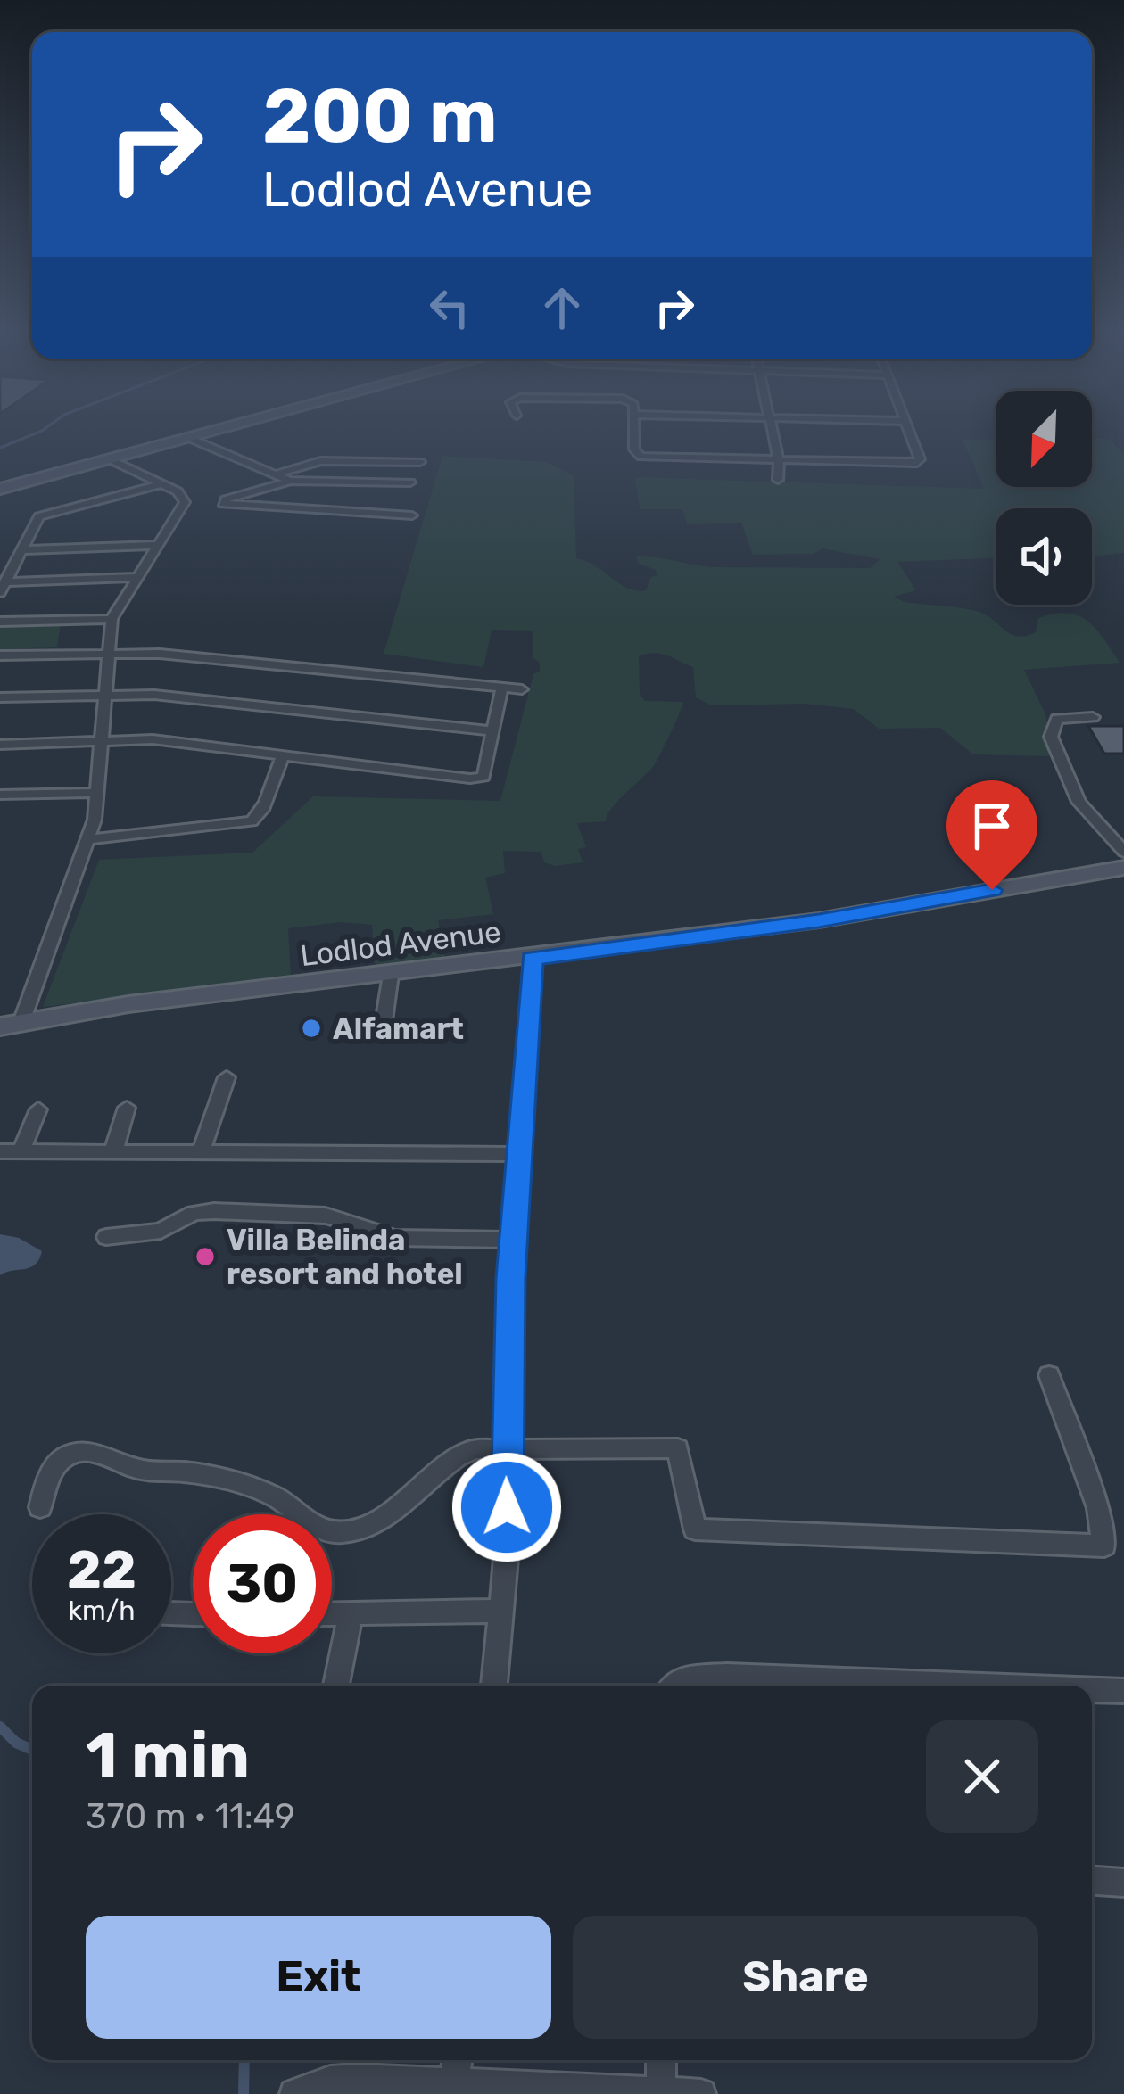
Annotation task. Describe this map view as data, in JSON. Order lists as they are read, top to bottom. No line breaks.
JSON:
{"streets":{"main road":["Lodlod Avenue"]},"places":["Alfamart","Villa Belinda resort and hotel"],"north":"bottom left","page":{"turn":["200 m","Lodlod Avenue"],"speed":"22 km/h","limit":"30","heading":["1 min","370 m · 11:49"],"buttons":["Exit","Share"]}}
